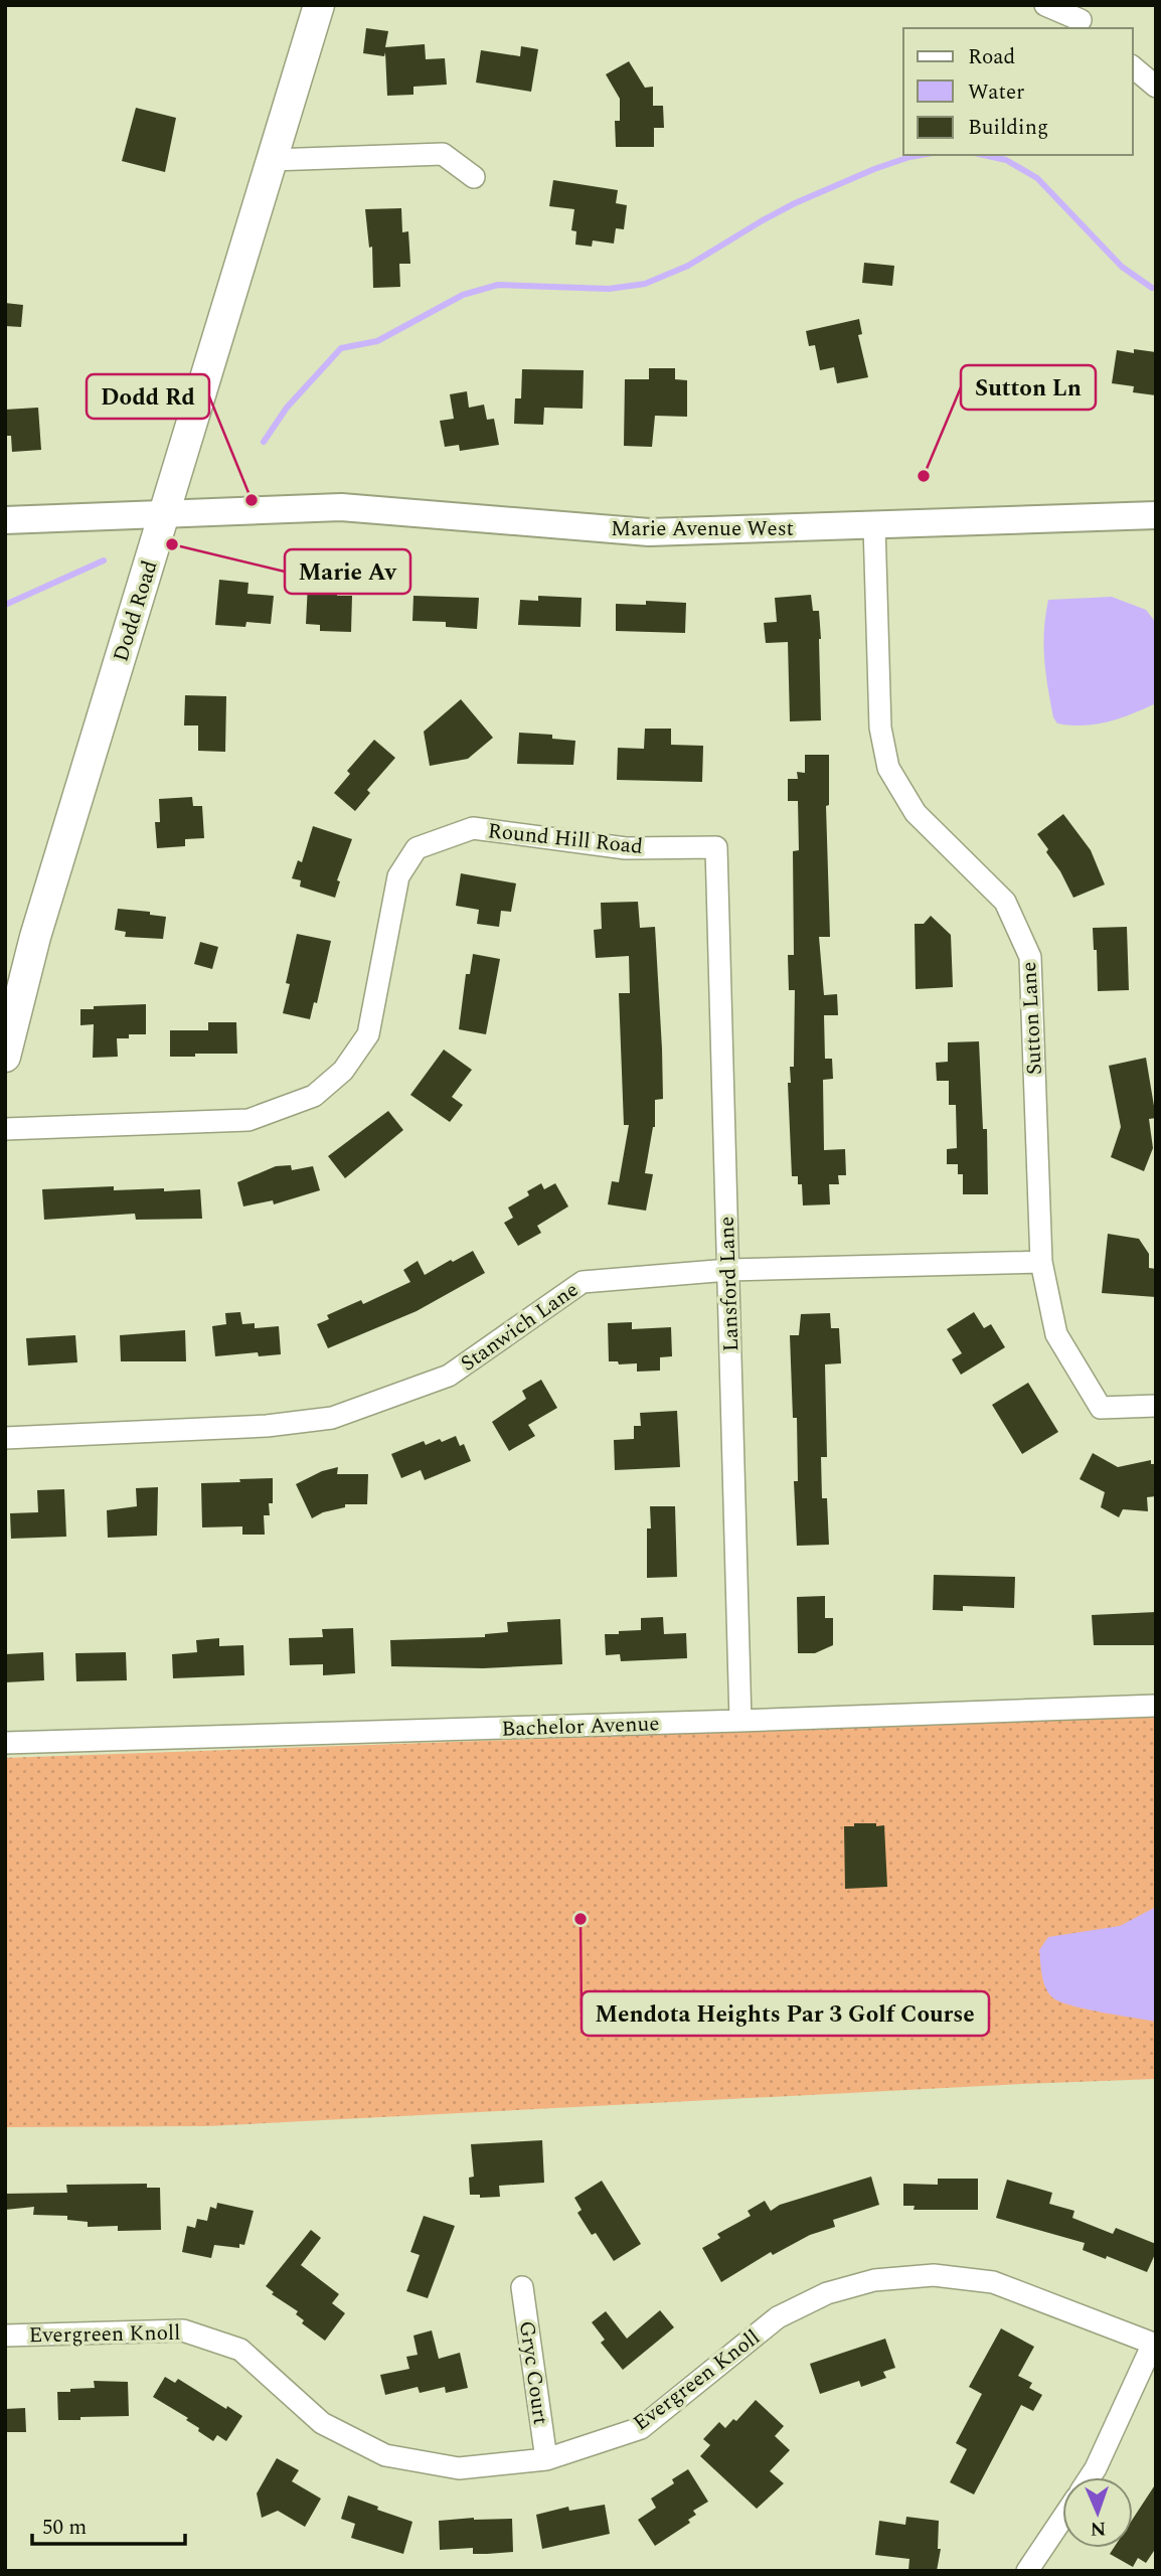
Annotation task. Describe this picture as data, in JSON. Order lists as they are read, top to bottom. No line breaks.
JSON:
{"streets":{"main road":["Dodd Road"],"street":["Marie Avenue West","Round Hill Road","Sutton Lane","Lansford Lane","Stanwich Lane","Bachelor Avenue","Evergreen Knoll","Gryc Court"]},"crossings":[["Marie Avenue West","Dodd Road"],["Marie Avenue West","Sutton Lane"],["Round Hill Road","Lansford Lane"],["Sutton Lane","Stanwich Lane"],["Lansford Lane","Stanwich Lane"],["Lansford Lane","Bachelor Avenue"],["Evergreen Knoll","Gryc Court"]],"places":["Sutton Ln","Dodd Rd","Marie Av","Mendota Heights Par 3 Golf Course"],"legend":["Road","Water","Building"],"scale_bar":"50 m","north":"bottom"}
